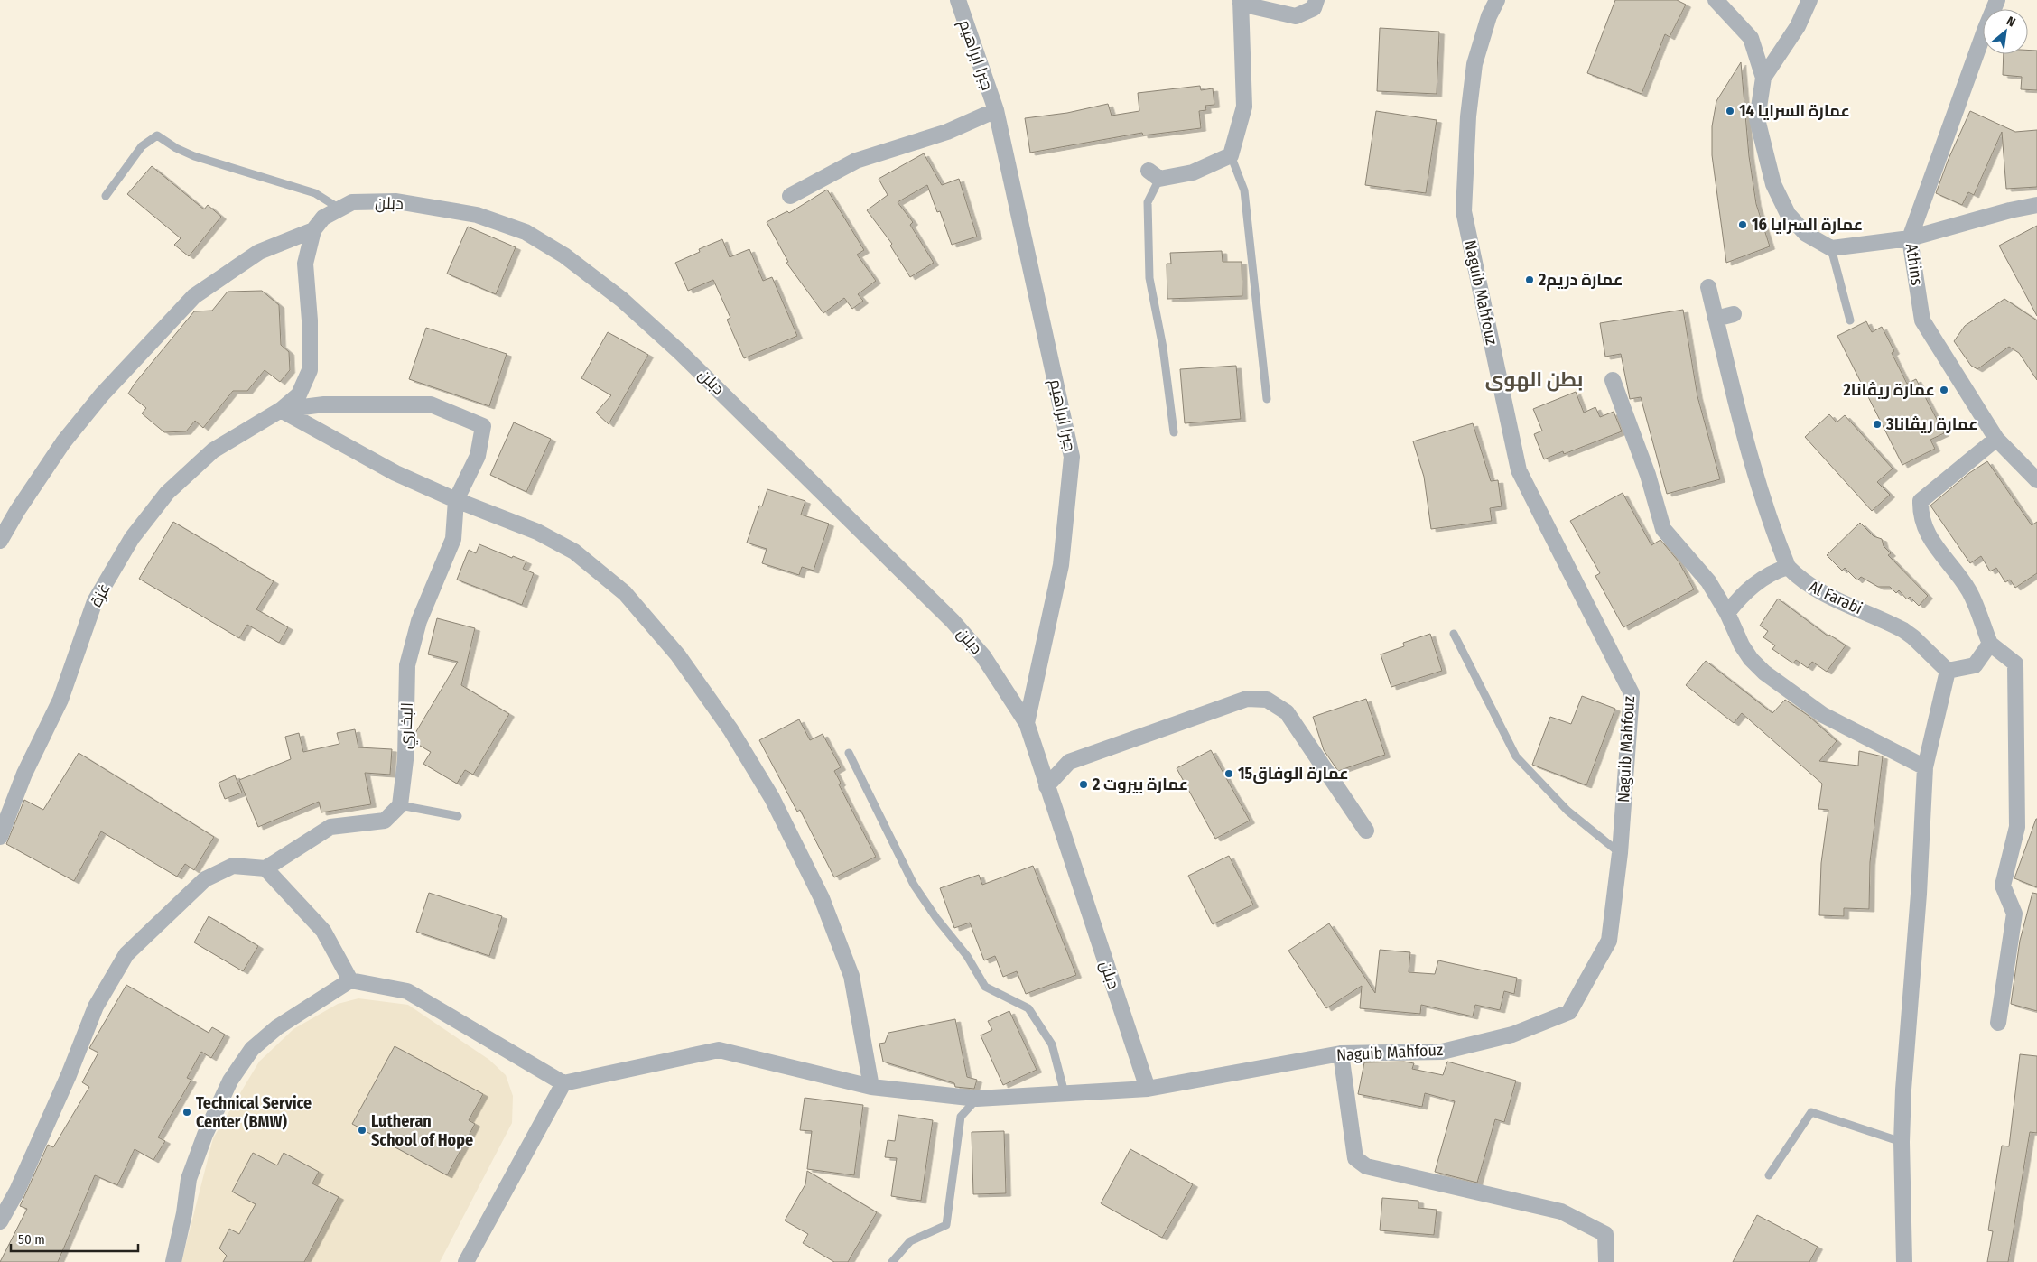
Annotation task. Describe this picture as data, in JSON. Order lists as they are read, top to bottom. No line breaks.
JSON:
{"streets":{"street":["جبرا ابراهيم","دبلن","Athins","Naguib Mahfouz","غزة","Al Farabi","البخاري"]},"crossings":[["جبرا ابراهيم","دبلن"],["دبلن","Naguib Mahfouz"]],"districts":["بطن الهوى"],"places":["عمارة السرايا 14","عمارة السرايا 16","عمارة دريم2","عمارة ريڤانا2","عمارة ريڤانا3","عمارة الوفاق15","عمارة بيروت 2","Technical Service Center (BMW)","Lutheran School of Hope"],"scale_bar":"50 m","north":"top right"}
